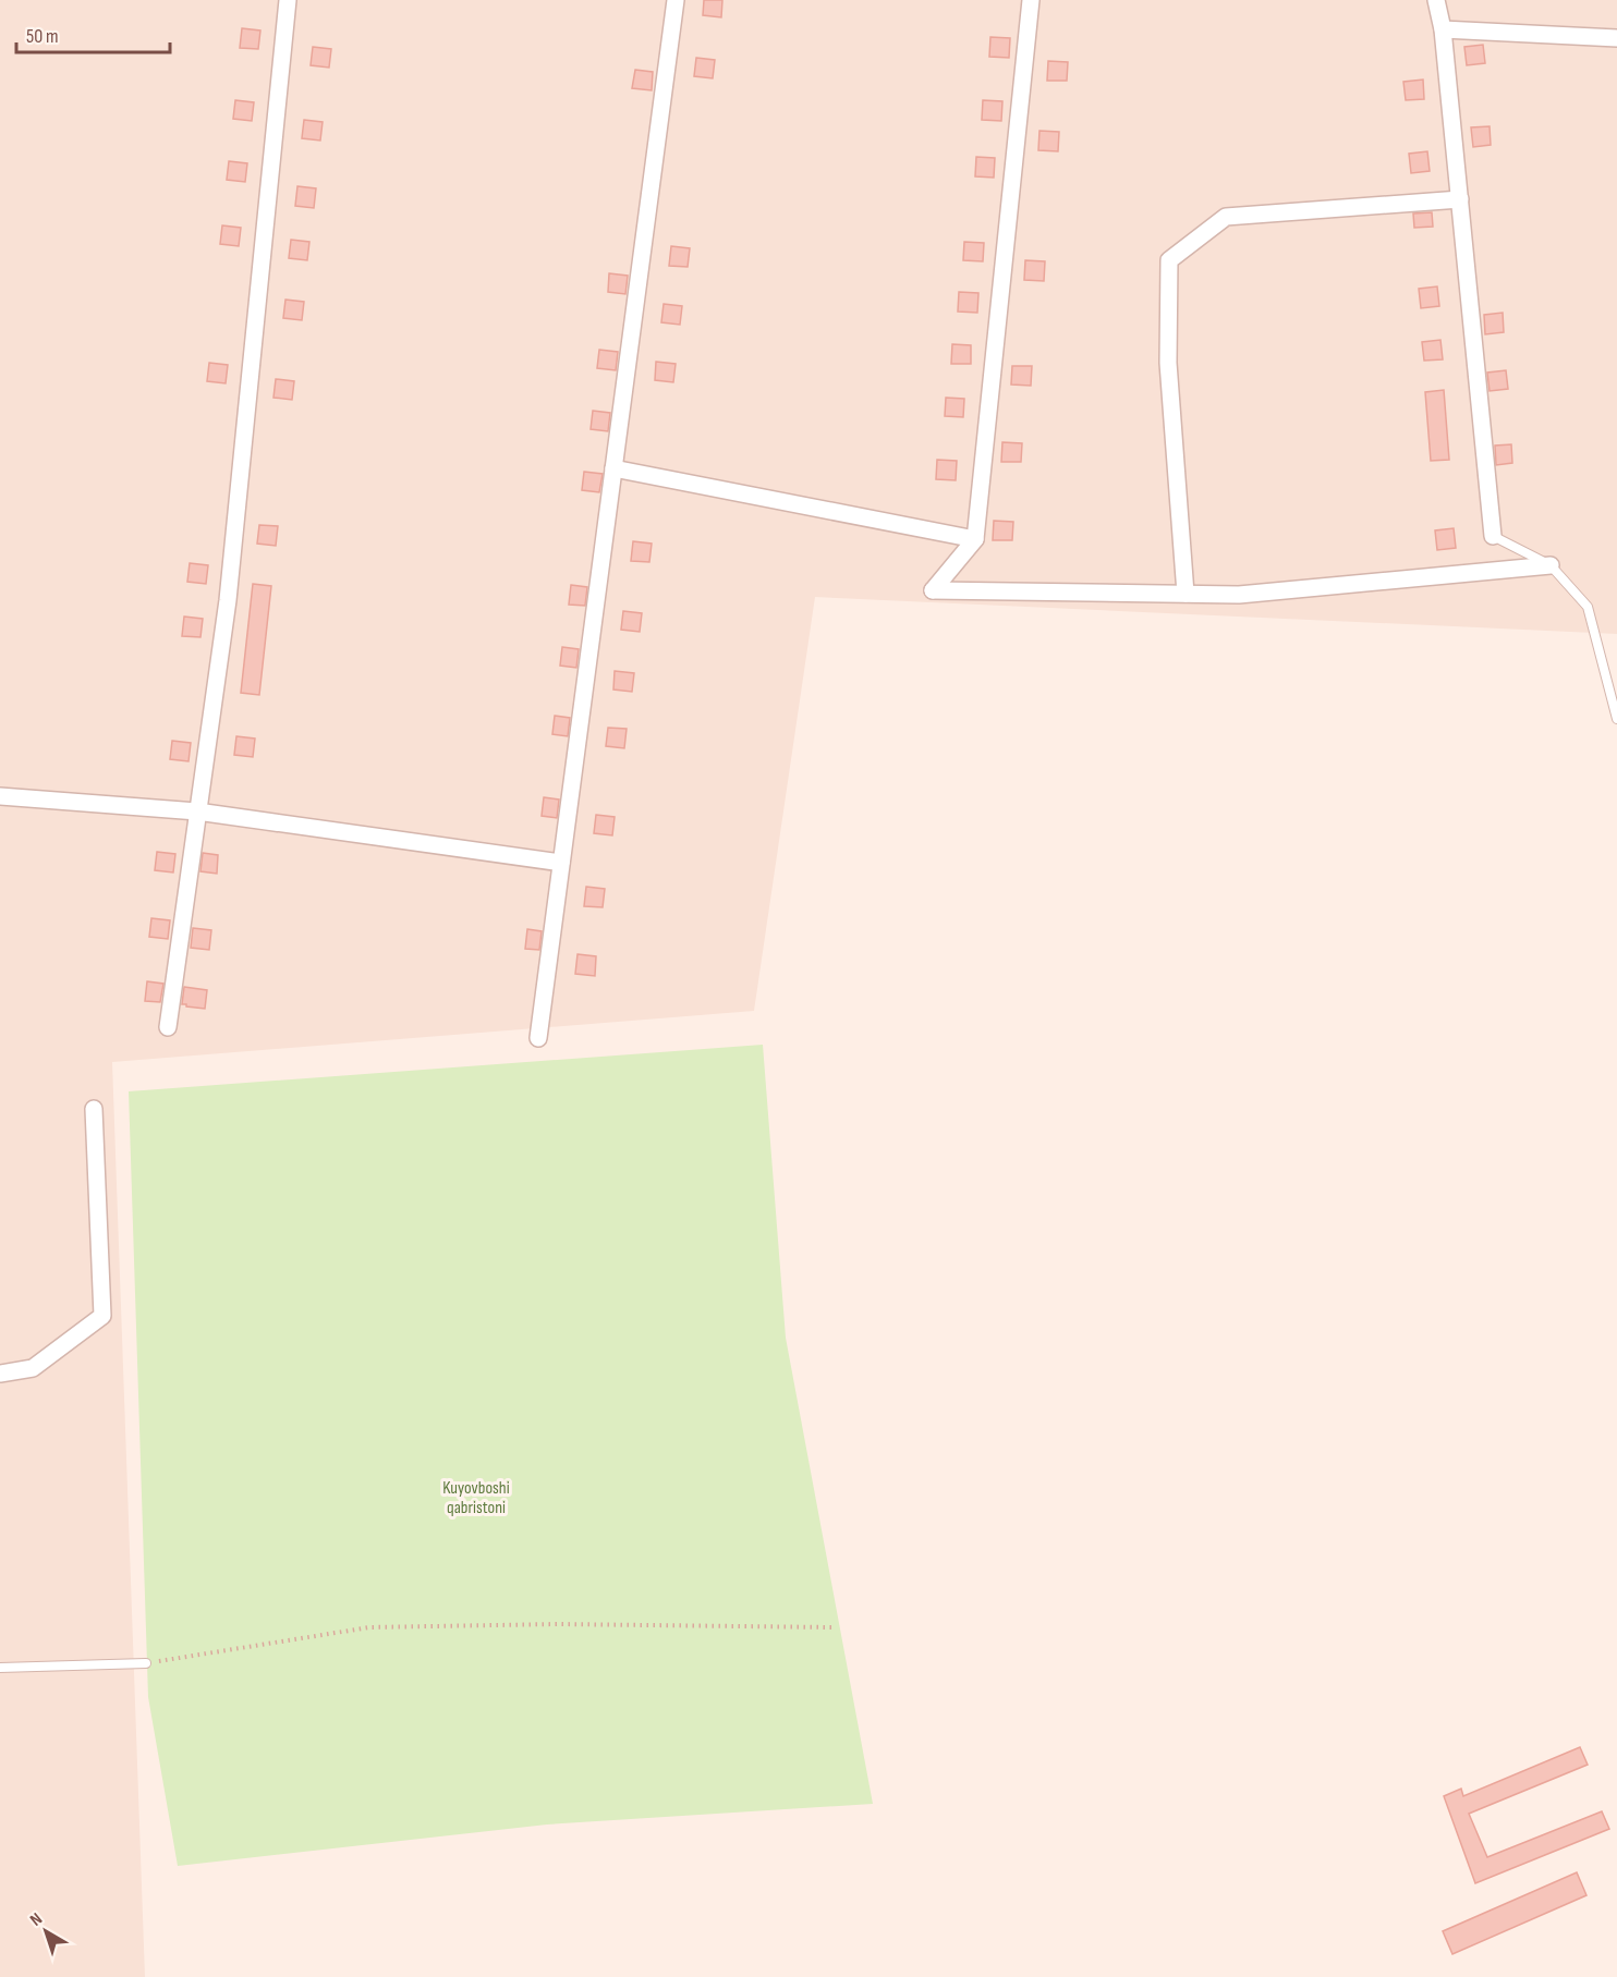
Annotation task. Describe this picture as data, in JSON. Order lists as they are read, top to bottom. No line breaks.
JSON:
{"parks":["Kuyovboshi qabristoni"],"scale_bar":"50 m","north":"top left"}
